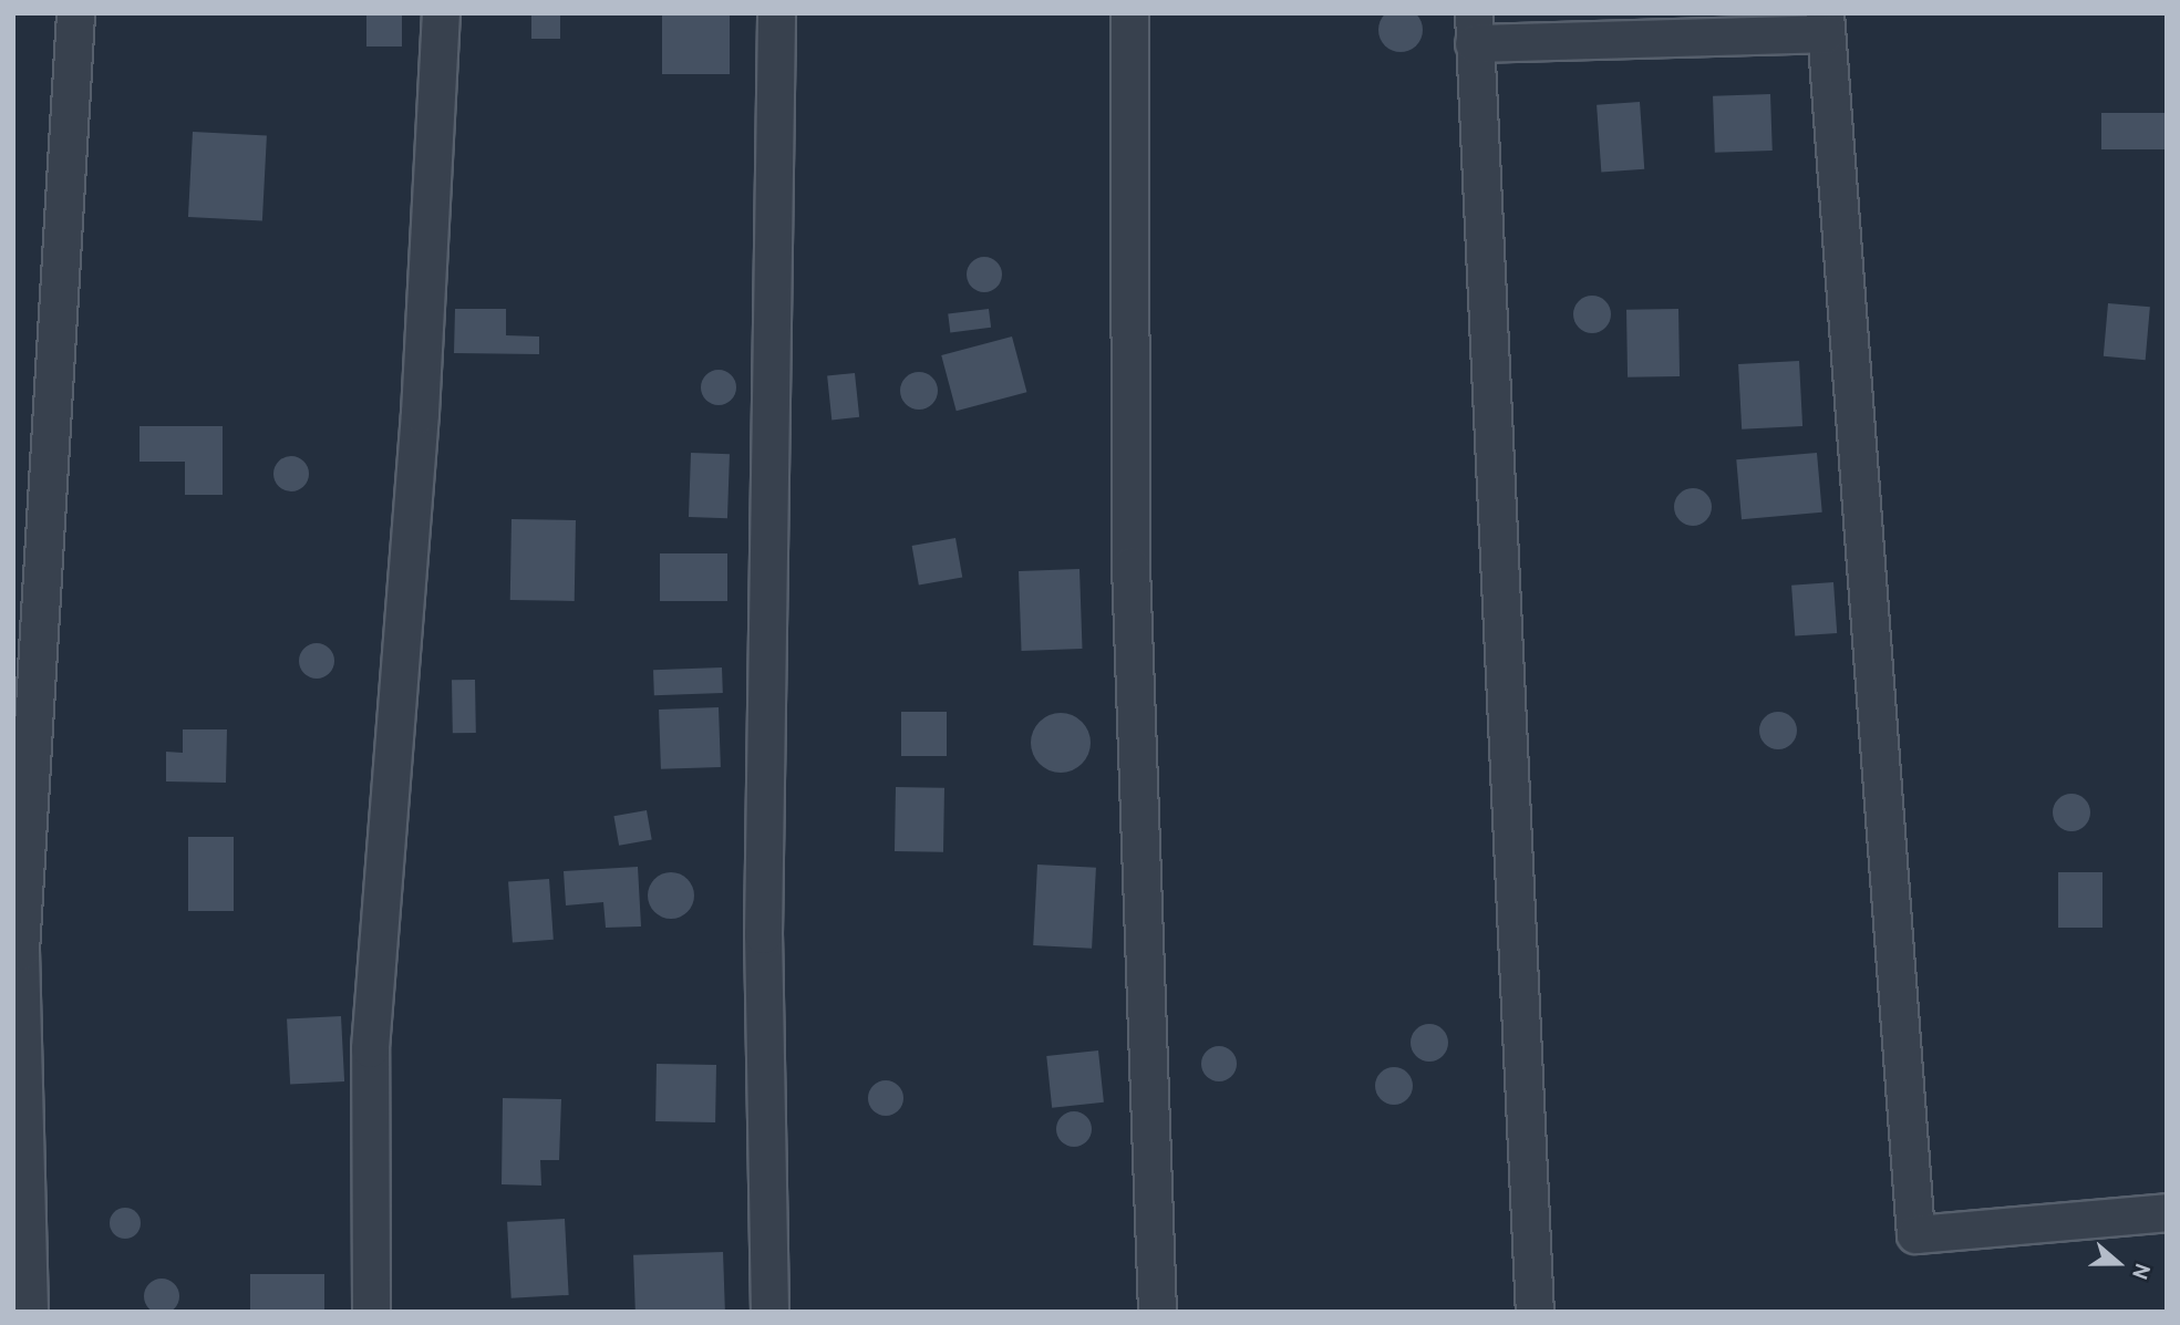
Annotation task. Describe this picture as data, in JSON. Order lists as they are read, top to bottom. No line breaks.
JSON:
{"north":"right"}
